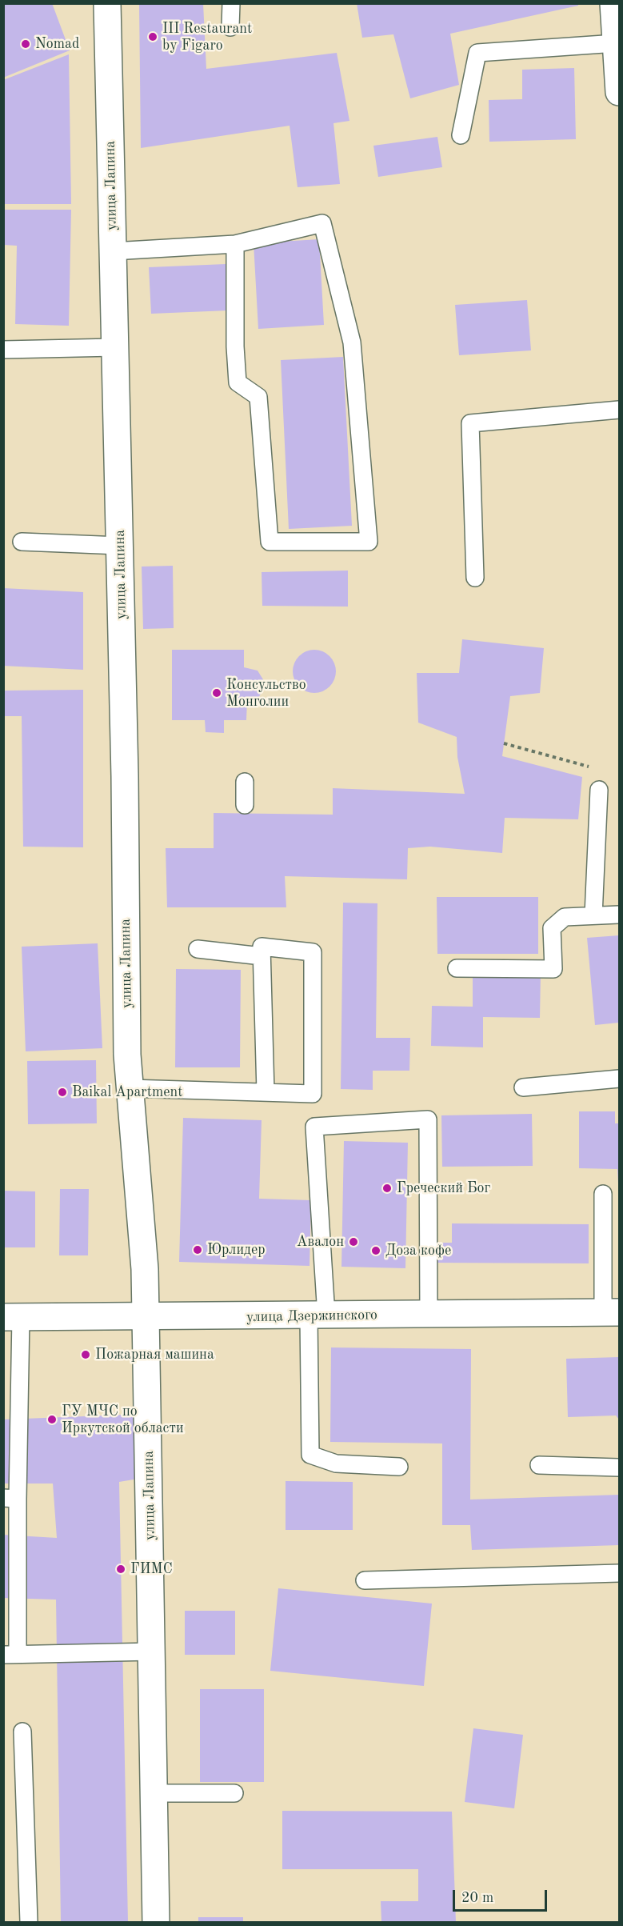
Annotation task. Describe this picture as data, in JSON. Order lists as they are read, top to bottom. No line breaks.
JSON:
{"streets":{"street":["улица Лапина","улица Дзержинского"]},"crossings":[["улица Лапина","улица Дзержинского"]],"places":["III Restaurant by Figaro","Nomad","Консульство Монголии","Baikal Apartment","Греческий Бог","Авалон","Юрлидер","Доза кофе","Пожарная машина","ГУ МЧС по Иркутской области","ГИМС"],"scale_bar":"20 m"}
